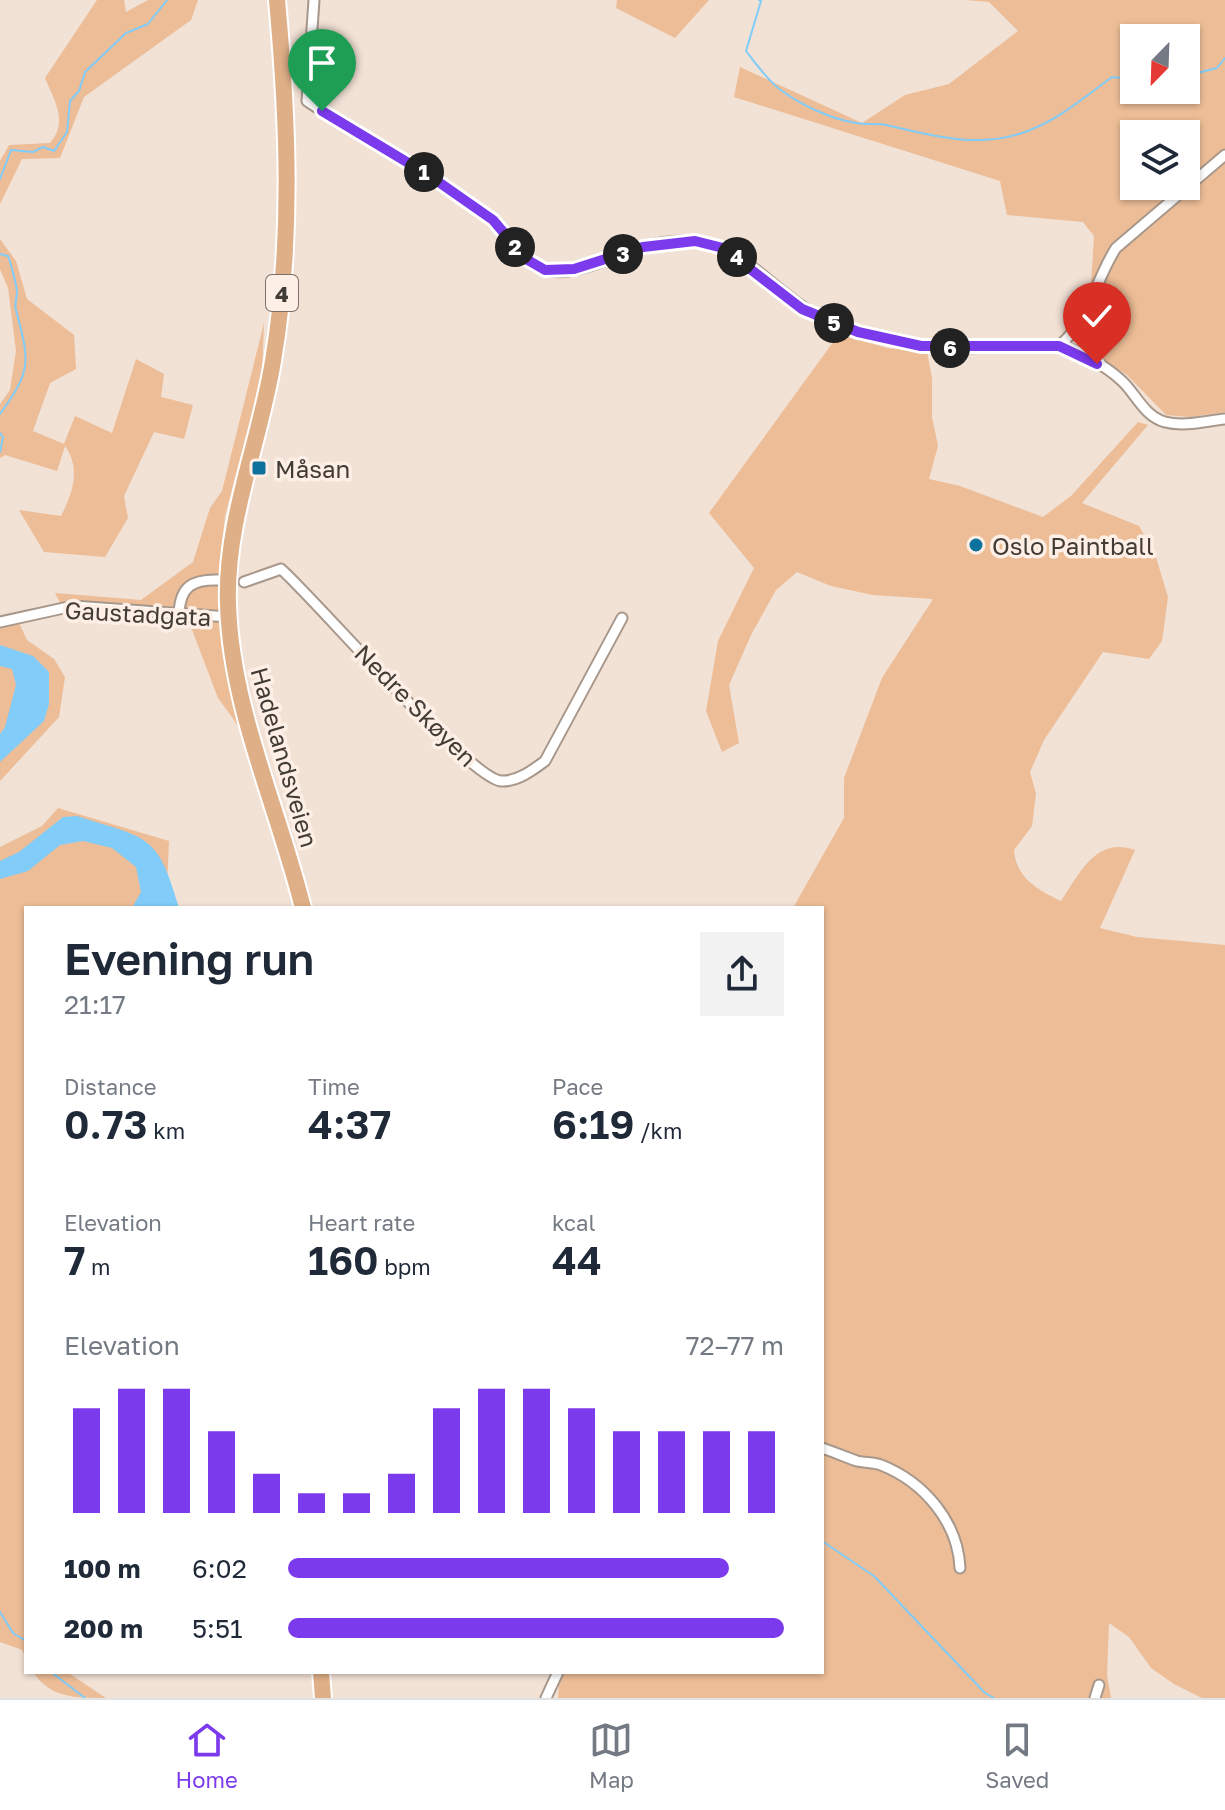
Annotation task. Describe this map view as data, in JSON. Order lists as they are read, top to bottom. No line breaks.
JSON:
{"streets":{"highway":["4","Hadelandsveien"],"street":["Gaustadgata","Nedre Skøyen"]},"crossings":[["4","Gaustadgata"],["4","Hadelandsveien"],["Gaustadgata","Hadelandsveien"]],"places":{"transit":["Måsan"],"other":["Oslo Paintball"]},"north":"bottom left","page":{"pins":["1","2","3","4","5","6"],"heading":["Evening run","21:17"],"stats":[["Distance","0.73 km"],["Time","4:37"],["Pace","6:19 /km"],["Elevation","7 m"],["Heart rate","160 bpm"],["kcal","44"]],"chart":["Elevation","72–77 m"],"list":[{"name":"100 m","note":"6:02"},{"name":"200 m","note":"5:51"}],"tabs":["Home","Map","Saved"]}}
